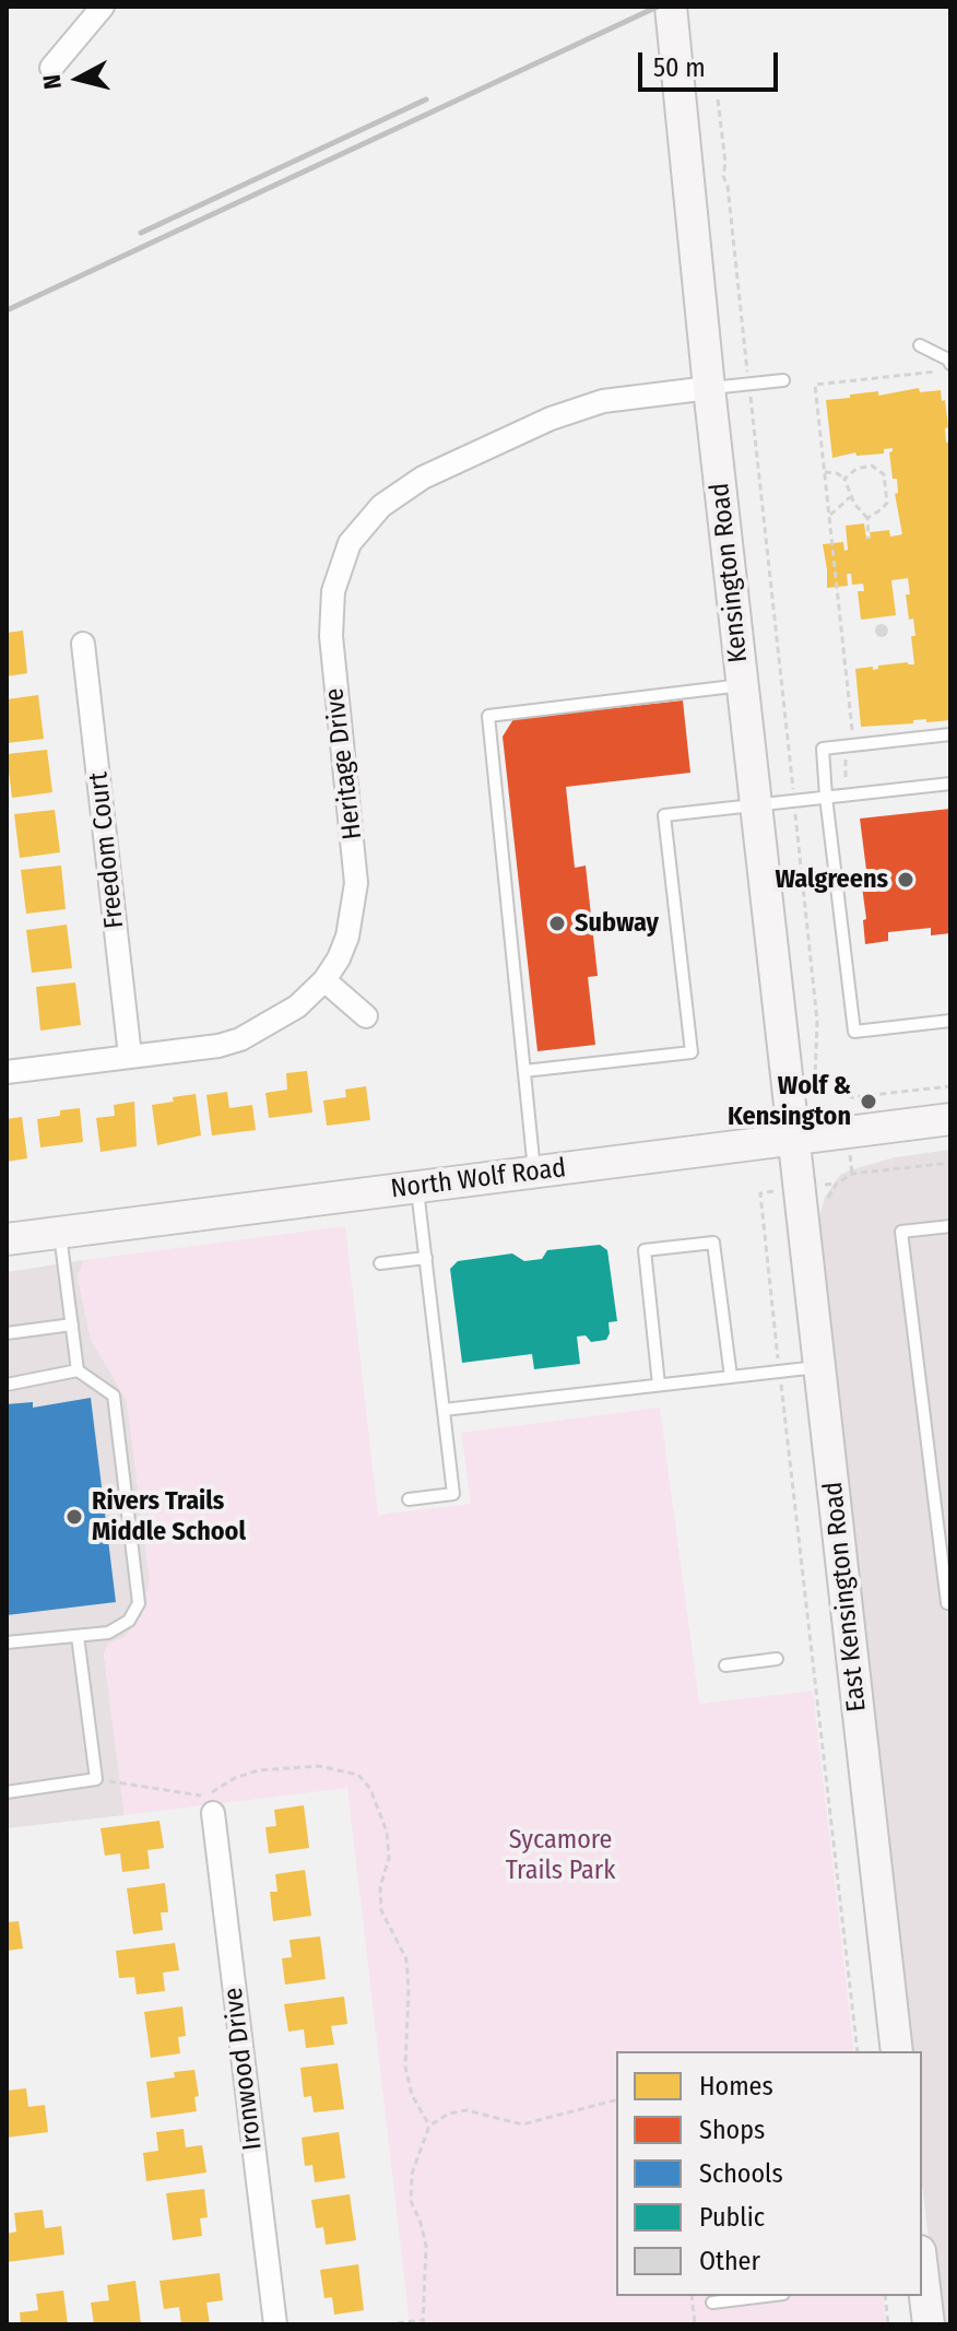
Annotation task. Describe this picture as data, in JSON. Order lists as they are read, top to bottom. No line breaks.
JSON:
{"streets":{"main road":["Kensington Road","North Wolf Road","East Kensington Road"],"street":["Heritage Drive","Freedom Court","Ironwood Drive"]},"crossings":[["Kensington Road","Heritage Drive"],["Kensington Road","North Wolf Road"],["Kensington Road","East Kensington Road"],["Heritage Drive","Freedom Court"],["North Wolf Road","East Kensington Road"]],"parks":["Sycamore Trails Park"],"places":["Walgreens","Subway","Wolf & Kensington","Rivers Trails Middle School"],"legend":["Homes","Shops","Schools","Public","Other"],"scale_bar":"50 m","north":"left"}
